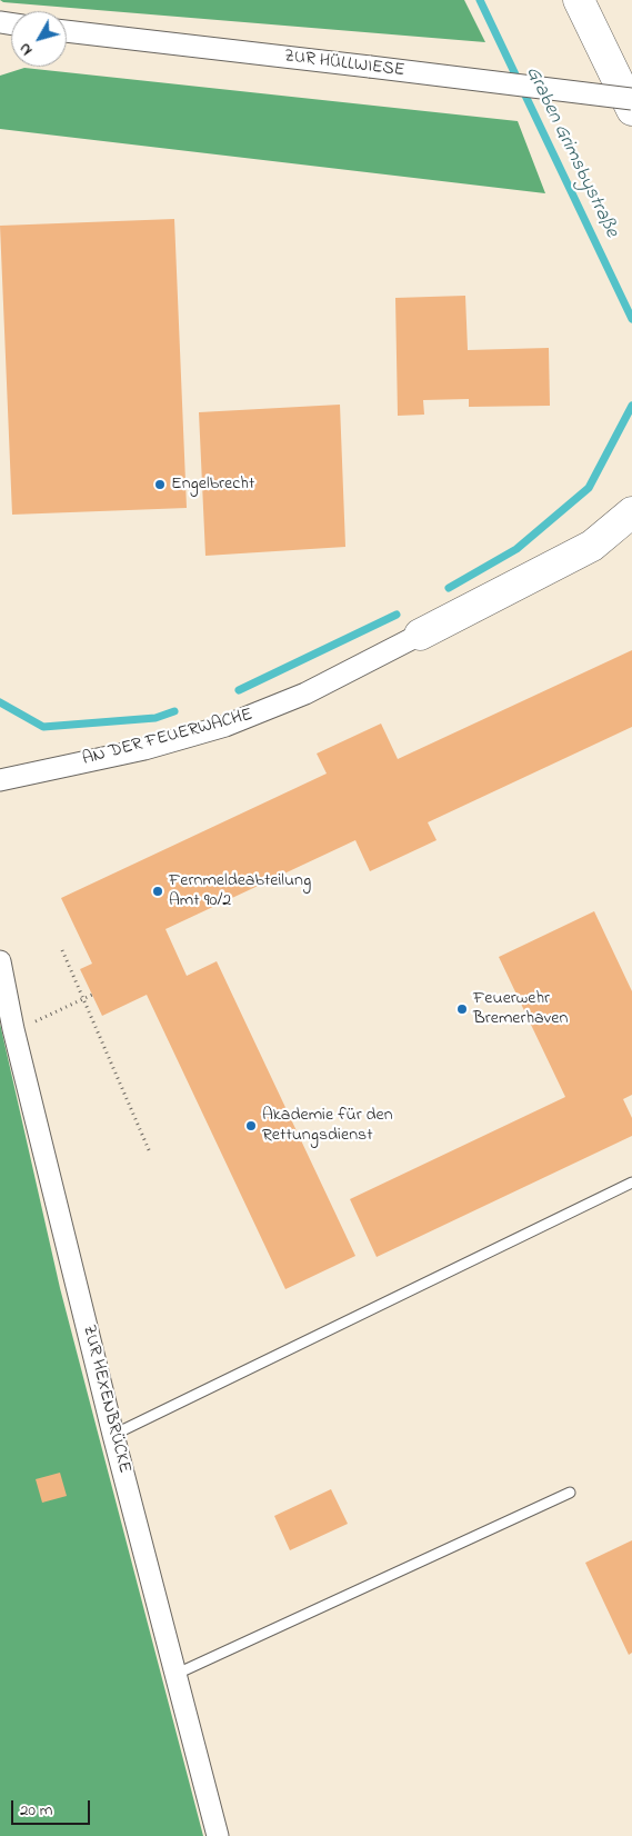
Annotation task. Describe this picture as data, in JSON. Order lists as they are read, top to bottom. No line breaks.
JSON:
{"streets":{"street":["ZUR HÜLLWIESE","AN DER FEUERWACHE","ZUR HEXENBRÜCKE"]},"water":["Graben Grimsbystraße"],"places":["Engelbrecht","Fernmeldeabteilung Amt 90/2","Feuerwehr Bremerhaven","Akademie für den Rettungsdienst"],"scale_bar":"20 m","north":"bottom left"}
